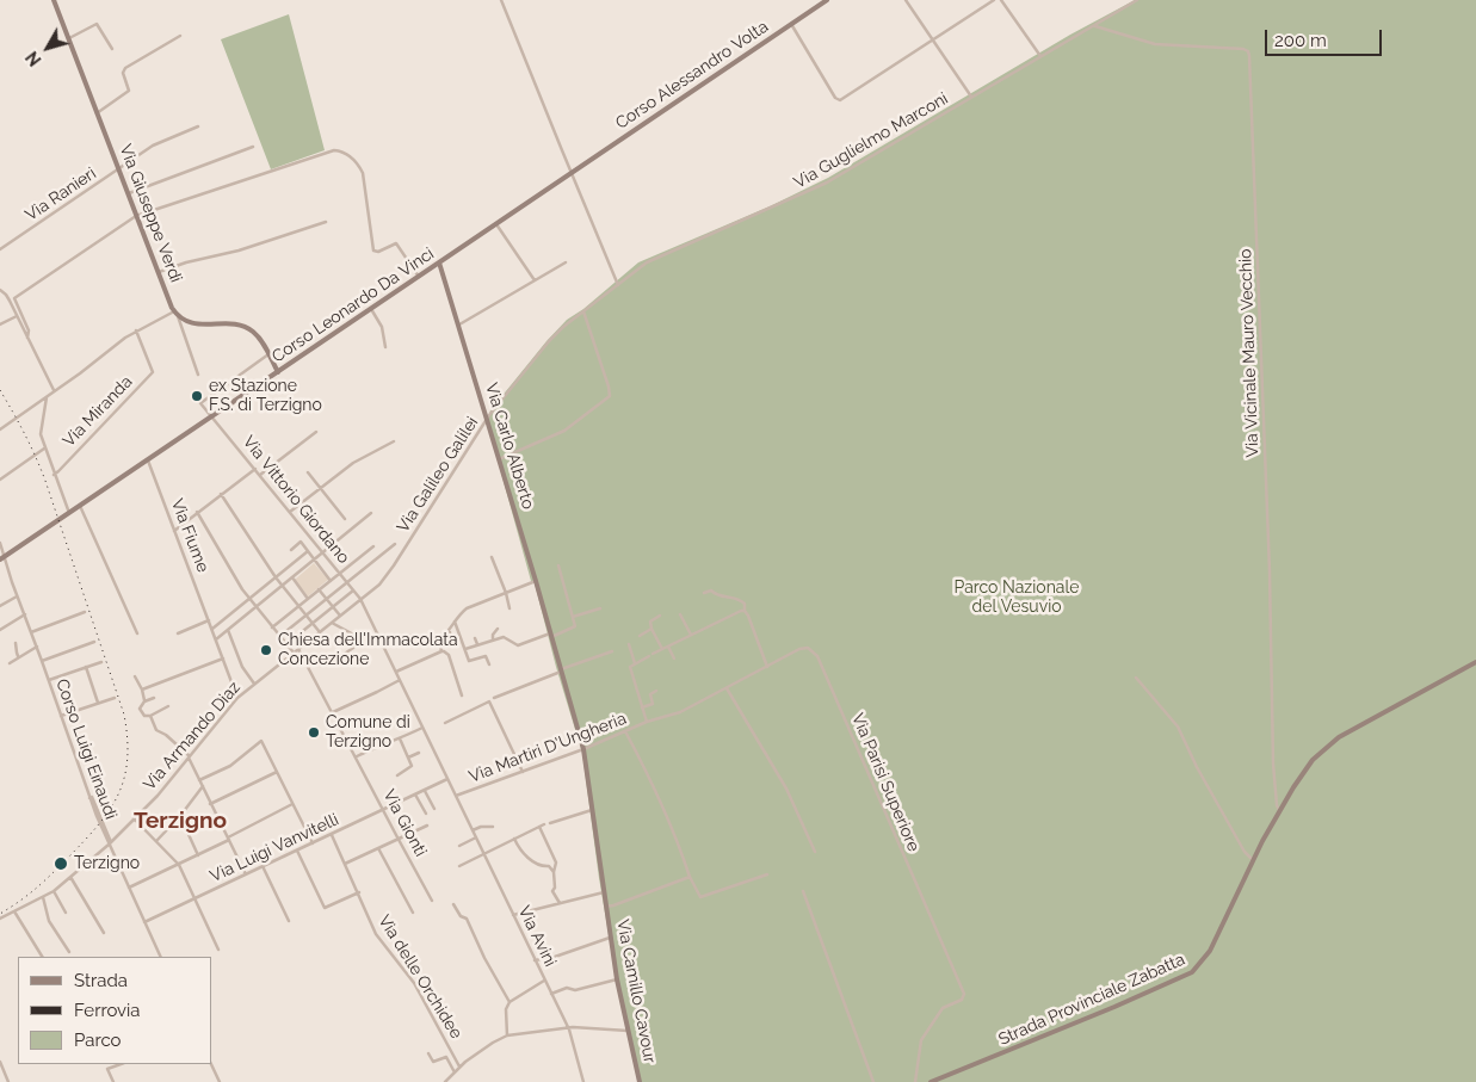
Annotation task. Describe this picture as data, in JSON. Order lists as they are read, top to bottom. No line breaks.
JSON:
{"streets":{"street":["Corso Alessandro Volta","Via Guglielmo Marconi","Via Ranieri","Via Giuseppe Verdi","Corso Leonardo Da Vinci","Via Vicinale Mauro Vecchio","Via Miranda","Via Carlo Alberto","Via Galileo Galilei","Via Vittorio Giordano","Via Fiume","Via Armando Diaz","Via Martiri D'Ungheria","Corso Luigi Einaudi","Via Parisi Superiore","Via Gionti","Via Luigi Vanvitelli","Via Avini","Via delle Orchidee","Via Camillo Cavour","Strada Provinciale Zabatta"]},"crossings":[["Corso Alessandro Volta","Corso Leonardo Da Vinci"],["Via Guglielmo Marconi","Via Vicinale Mauro Vecchio"],["Via Guglielmo Marconi","Via Galileo Galilei"],["Via Ranieri","Via Giuseppe Verdi"],["Corso Leonardo Da Vinci","Via Carlo Alberto"],["Corso Leonardo Da Vinci","Via Vittorio Giordano"],["Corso Leonardo Da Vinci","Via Fiume"],["Corso Leonardo Da Vinci","Corso Luigi Einaudi"],["Via Vicinale Mauro Vecchio","Strada Provinciale Zabatta"],["Via Carlo Alberto","Via Galileo Galilei"],["Via Carlo Alberto","Via Martiri D'Ungheria"],["Via Carlo Alberto","Via Camillo Cavour"],["Via Galileo Galilei","Via Vittorio Giordano"],["Via Galileo Galilei","Via Armando Diaz"],["Via Galileo Galilei","Via Avini"],["Via Vittorio Giordano","Via Avini"],["Via Fiume","Via Armando Diaz"],["Via Armando Diaz","Corso Luigi Einaudi"],["Via Armando Diaz","Via Gionti"],["Via Martiri D'Ungheria","Via Parisi Superiore"],["Via Martiri D'Ungheria","Via Avini"],["Via Martiri D'Ungheria","Via Camillo Cavour"],["Corso Luigi Einaudi","Via Luigi Vanvitelli"],["Via Gionti","Via Luigi Vanvitelli"],["Via Luigi Vanvitelli","Via Avini"],["Via Luigi Vanvitelli","Via delle Orchidee"]],"districts":["Terzigno"],"parks":["Parco Nazionale del Vesuvio"],"places":["ex Stazione F.S. di Terzigno","Chiesa dell'Immacolata Concezione","Comune di Terzigno","Terzigno"],"legend":["Strada","Ferrovia","Parco"],"scale_bar":"200 m","north":"bottom left"}
